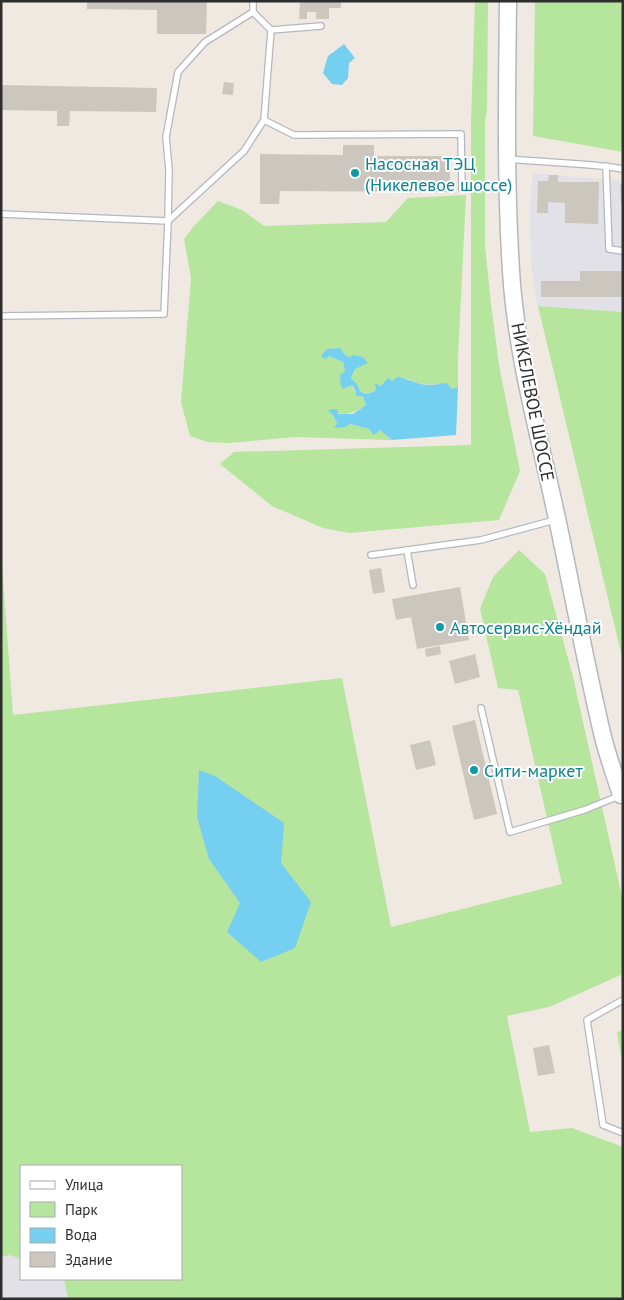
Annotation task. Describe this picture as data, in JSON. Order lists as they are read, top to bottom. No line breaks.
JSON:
{"streets":{"main road":["НИКЕЛЕВОЕ ШОССЕ"]},"places":["Насосная ТЭЦ (Никелевое шоссе)","Автосервис-Хёндай","Сити-маркет"],"legend":["Улица","Парк","Вода","Здание"]}
